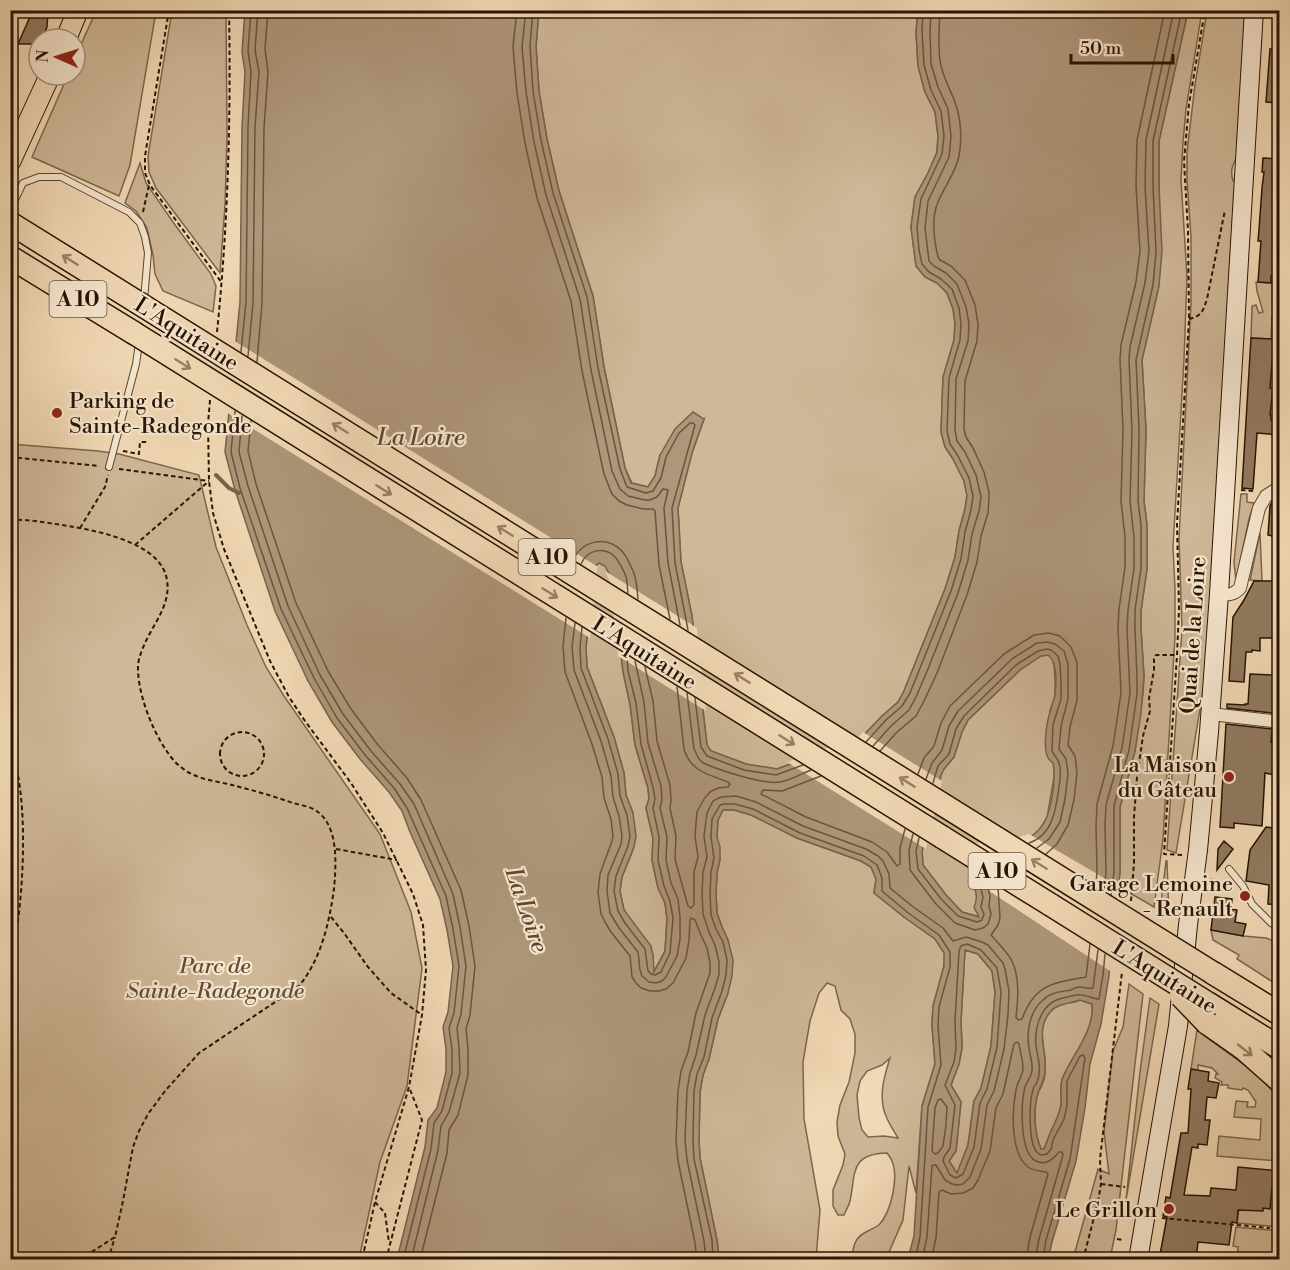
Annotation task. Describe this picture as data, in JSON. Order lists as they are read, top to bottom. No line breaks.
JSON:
{"streets":{"highway":["A 10","L'Aquitaine"],"main road":["Quai de la Loire"]},"water":["La Loire"],"parks":["Parc de Sainte-Radegonde"],"places":["Parking de Sainte-Radegonde","La Maison du Gâteau","Garage Lemoine - Renault","Le Grillon"],"scale_bar":"50 m","north":"left"}
